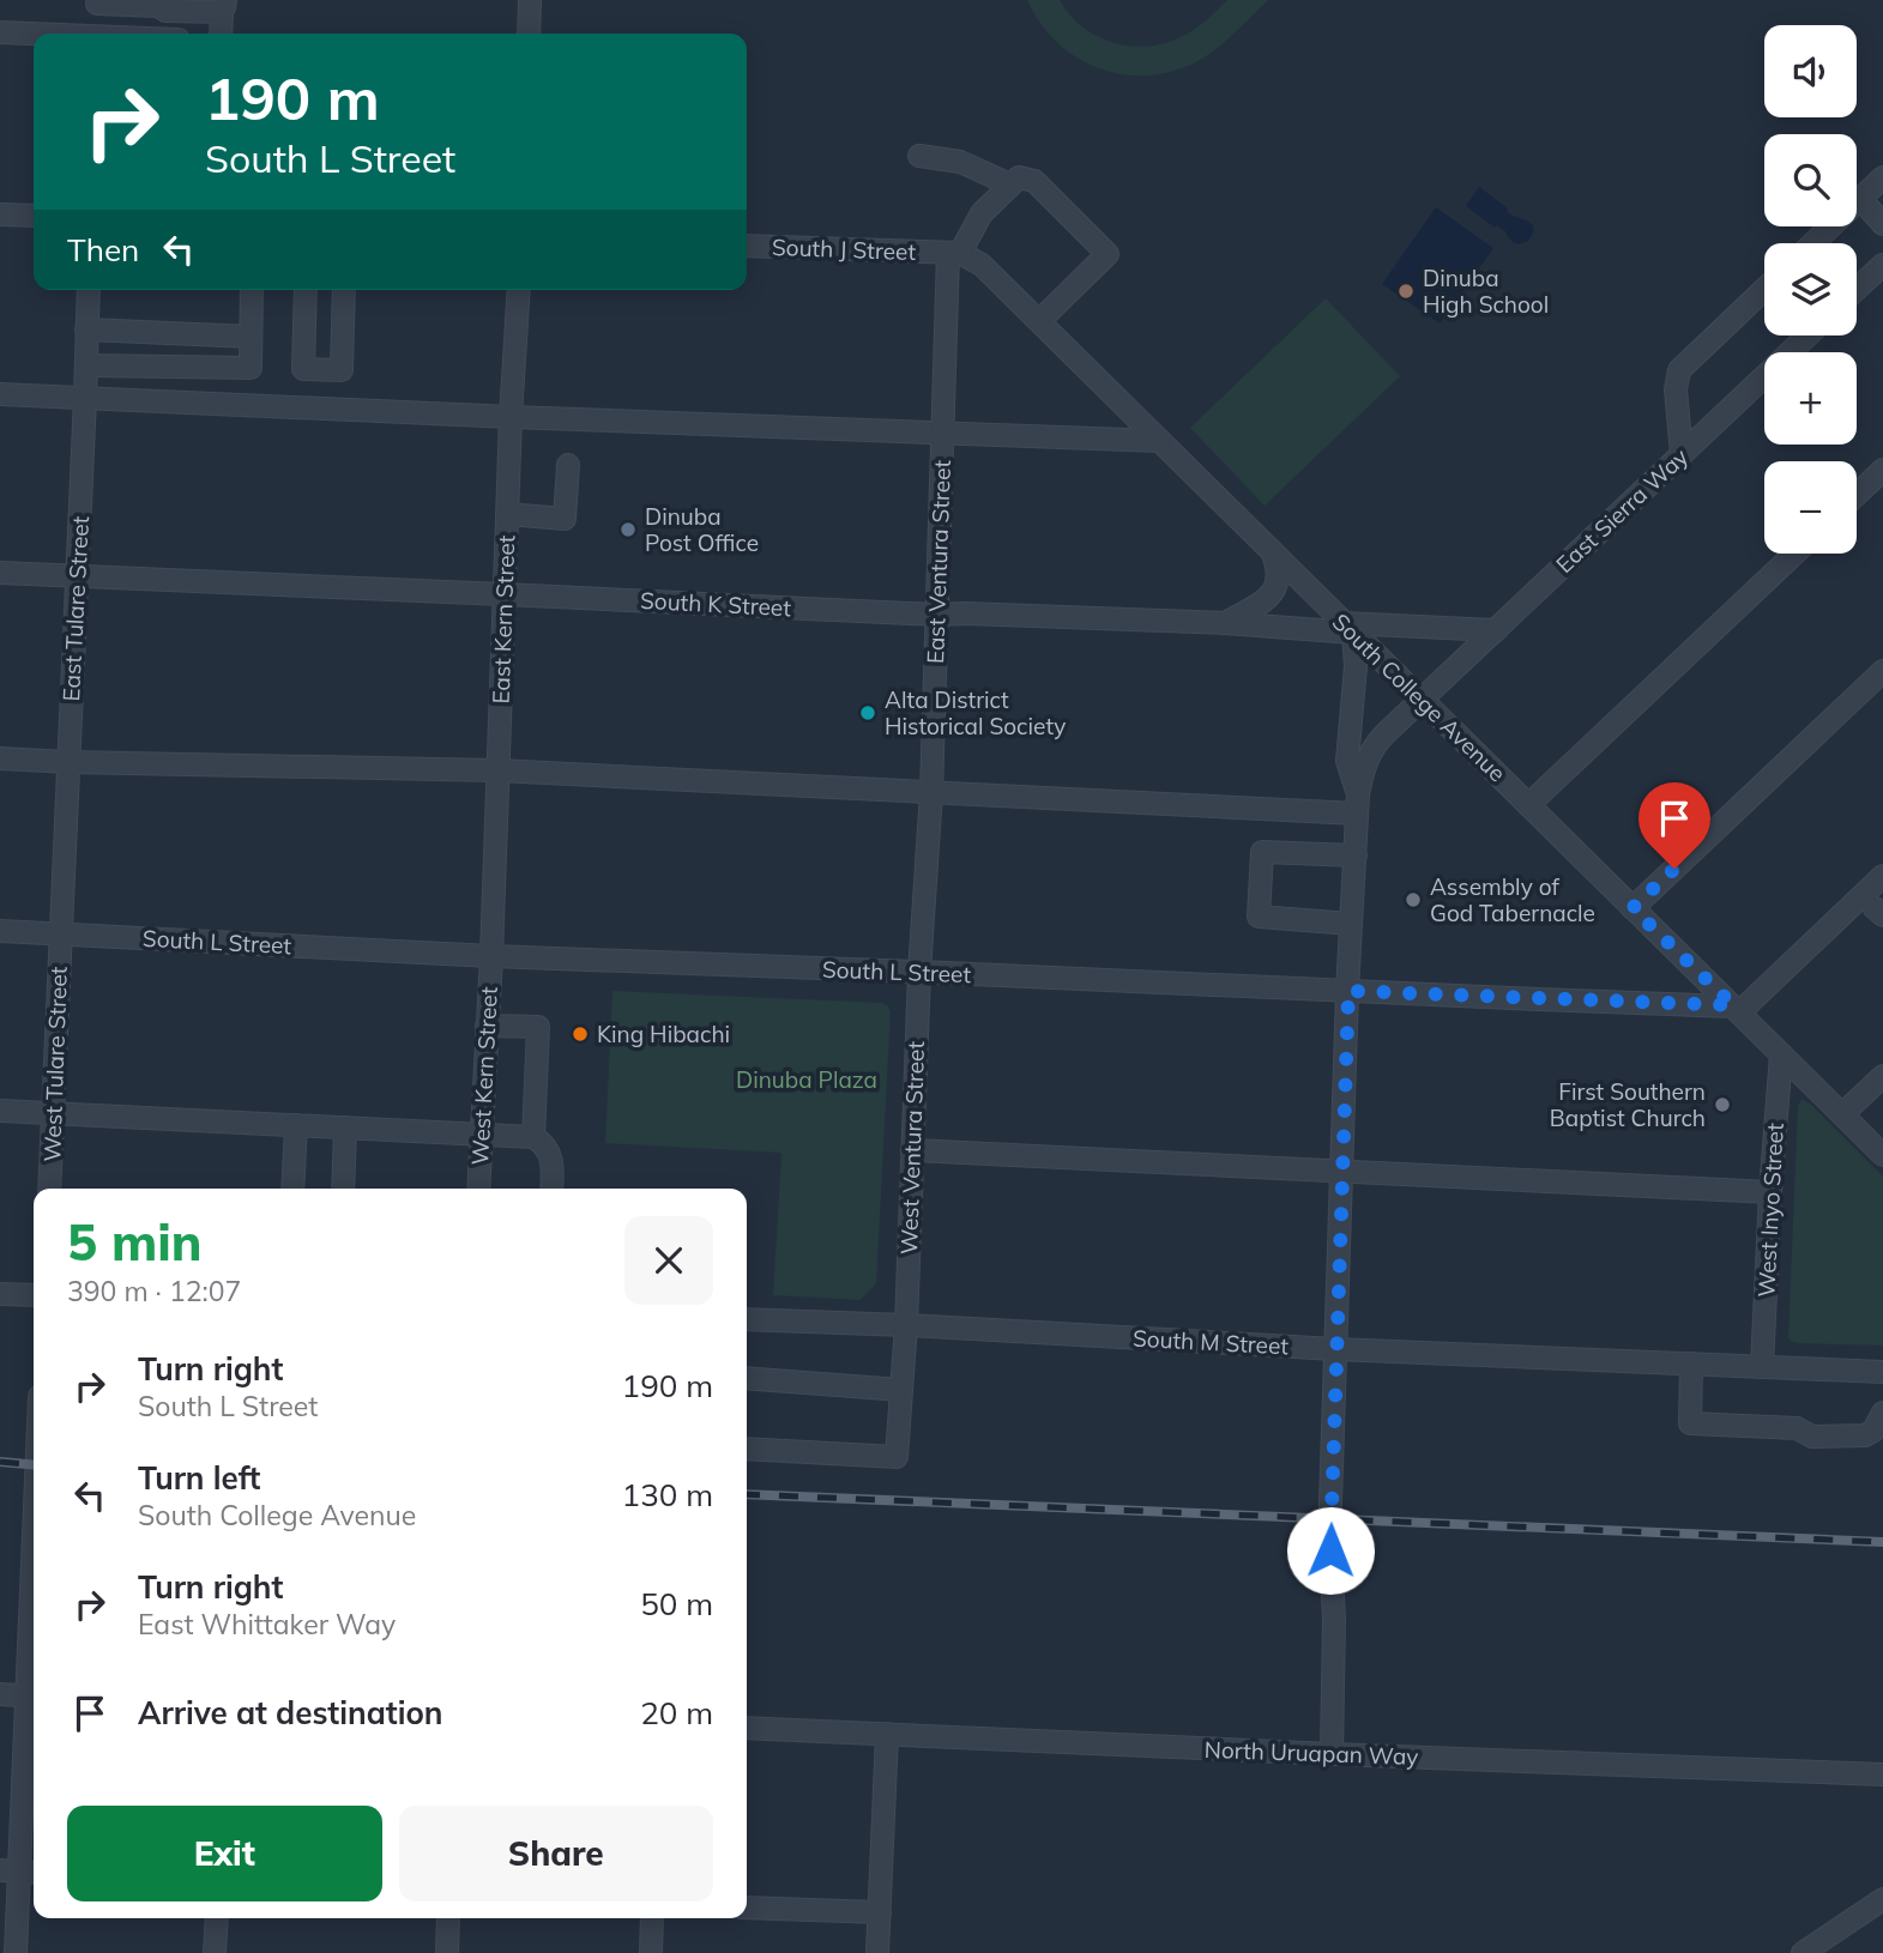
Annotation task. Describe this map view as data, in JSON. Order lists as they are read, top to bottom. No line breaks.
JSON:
{"streets":{"street":["South J Street","East Sierra Way","East Ventura Street","South K Street","East Tulare Street","East Kern Street","South College Avenue","South L Street","West Tulare Street","West Kern Street","West Ventura Street","West Inyo Street","South M Street","North Uruapan Way"]},"crossings":[["South J Street","East Ventura Street"],["South J Street","South College Avenue"],["East Sierra Way","South K Street"],["East Sierra Way","South College Avenue"],["East Ventura Street","South K Street"],["East Ventura Street","South College Avenue"],["East Ventura Street","South L Street"],["East Ventura Street","West Ventura Street"],["South K Street","East Tulare Street"],["South K Street","East Kern Street"],["South K Street","South College Avenue"],["East Tulare Street","South L Street"],["East Tulare Street","West Tulare Street"],["East Kern Street","South L Street"],["East Kern Street","West Kern Street"],["South College Avenue","South L Street"],["South College Avenue","West Inyo Street"],["South L Street","West Tulare Street"],["South L Street","West Kern Street"],["South L Street","West Ventura Street"],["West Ventura Street","South M Street"],["West Inyo Street","South M Street"]],"parks":["Dinuba Plaza"],"places":["Dinuba High School","Dinuba Post Office","Alta District Historical Society","Assembly of God Tabernacle","King Hibachi","First Southern Baptist Church"],"page":{"map_buttons":["+","−"],"turn":["190 m","South L Street"],"then":"Then","heading":["5 min","390 m · 12:07"],"list":[{"name":"Turn right","note":"South L Street","value":"190 m"},{"name":"Turn left","note":"South College Avenue","value":"130 m"},{"name":"Turn right","note":"East Whittaker Way","value":"50 m"},{"name":"Arrive at destination","value":"20 m"}],"buttons":["Exit","Share"]}}
